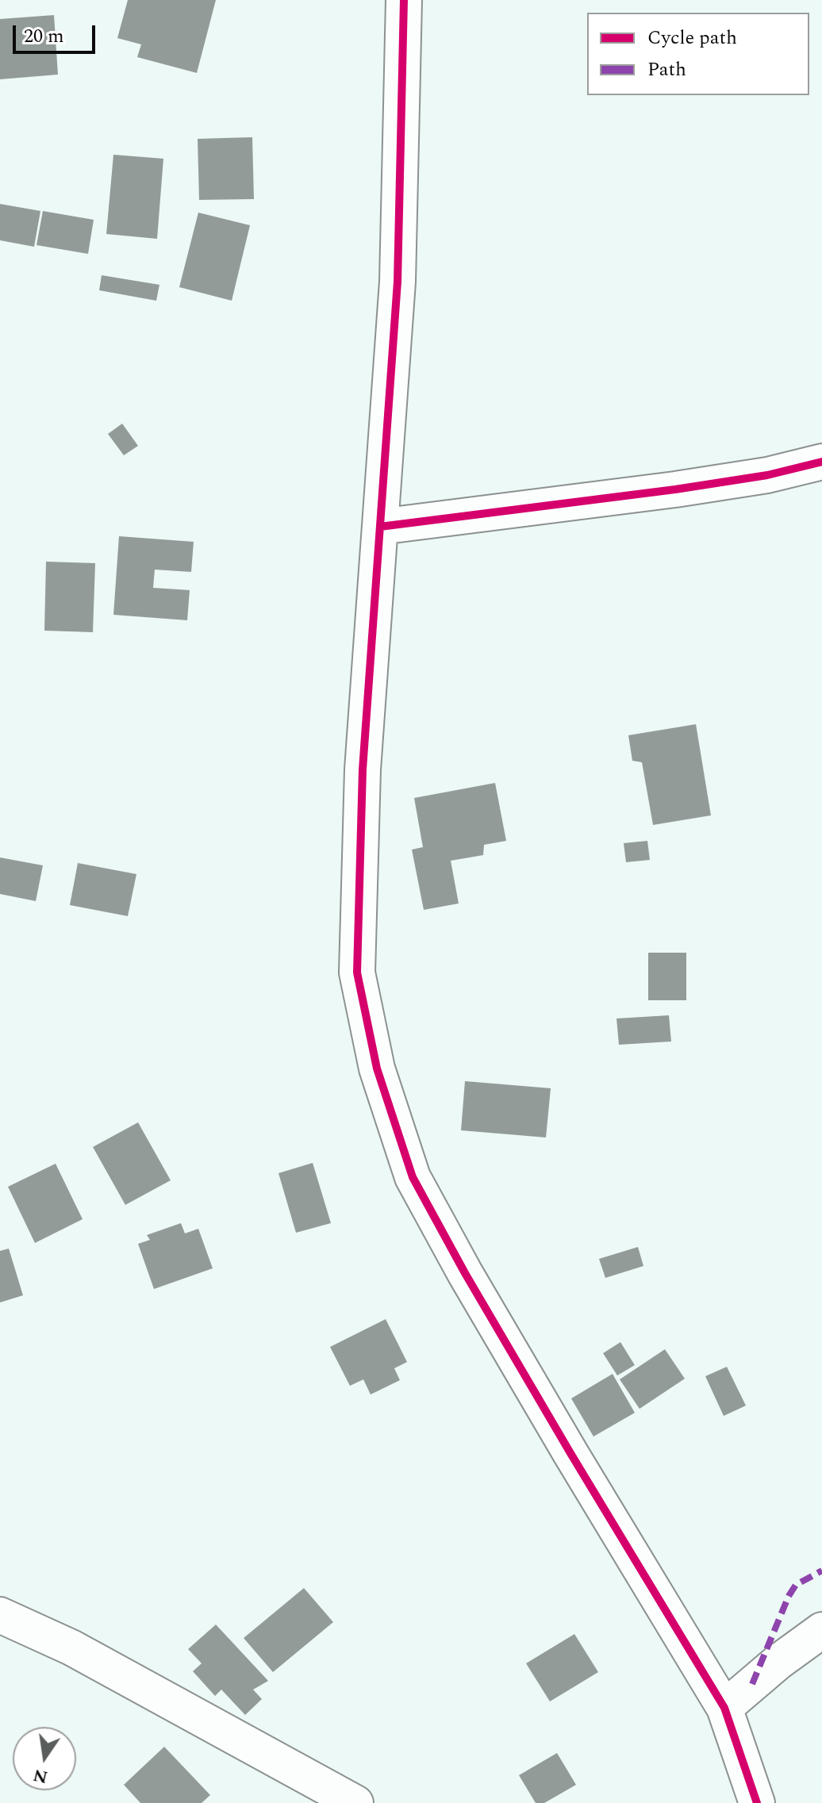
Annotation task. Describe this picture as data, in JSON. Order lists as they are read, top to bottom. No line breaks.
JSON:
{"legend":["Cycle path","Path"],"scale_bar":"20 m","north":"bottom"}
